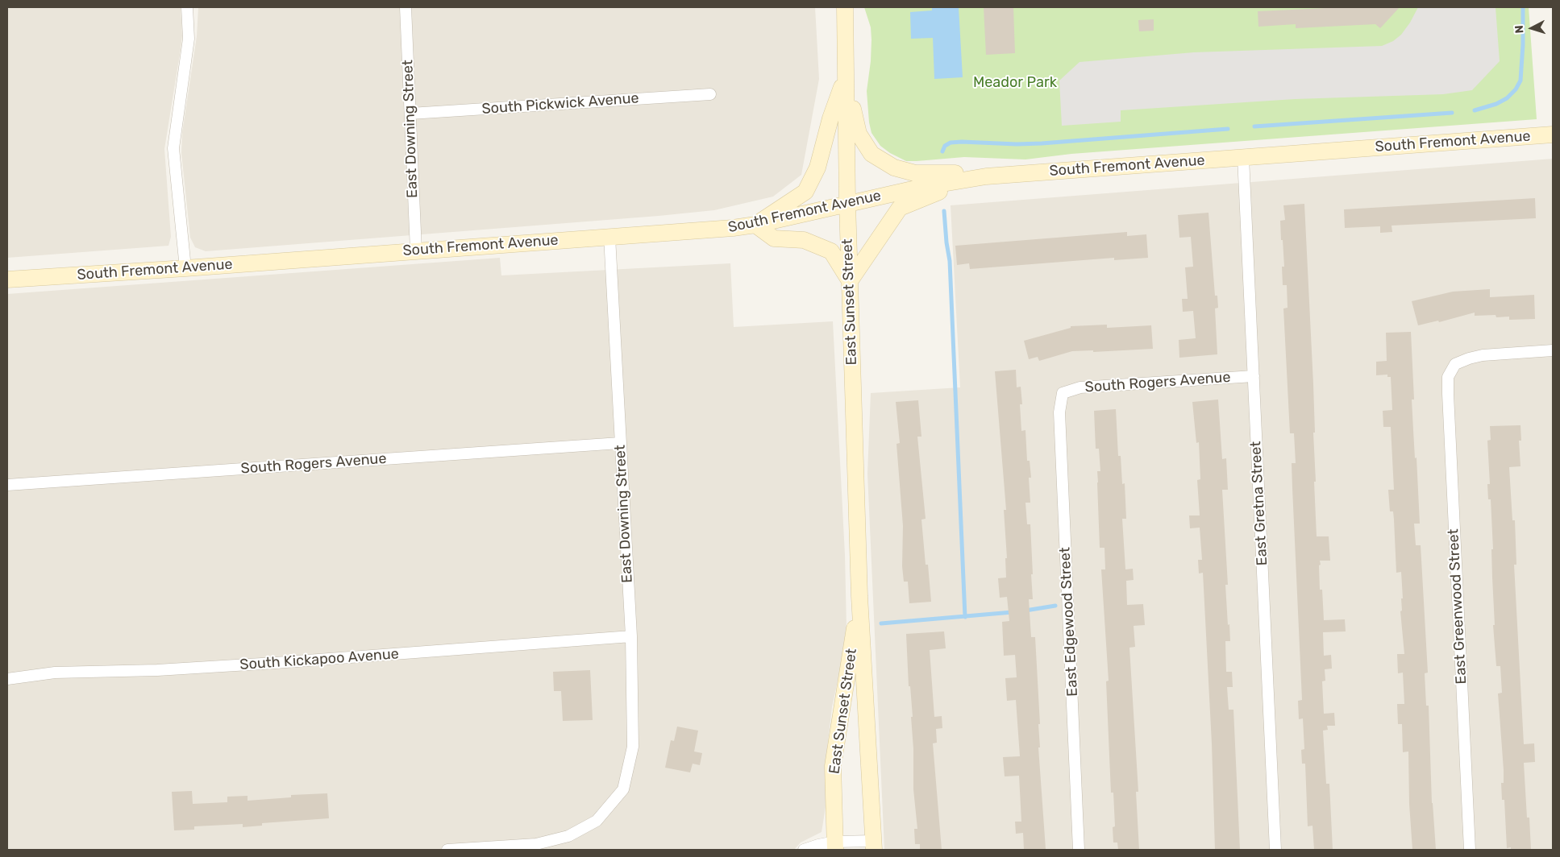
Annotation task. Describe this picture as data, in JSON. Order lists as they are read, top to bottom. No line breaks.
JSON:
{"streets":{"main road":["South Fremont Avenue","East Sunset Street"],"street":["South Pickwick Avenue","East Downing Street","South Rogers Avenue","East Gretna Street","East Greenwood Street","East Edgewood Street","South Kickapoo Avenue"]},"crossings":[["South Pickwick Avenue","East Downing Street"],["East Downing Street","South Fremont Avenue"],["East Downing Street","South Rogers Avenue"],["East Downing Street","South Kickapoo Avenue"],["South Fremont Avenue","East Sunset Street"],["South Fremont Avenue","East Gretna Street"],["South Rogers Avenue","East Gretna Street"],["South Rogers Avenue","East Edgewood Street"]],"parks":["Meador Park"],"north":"left"}
